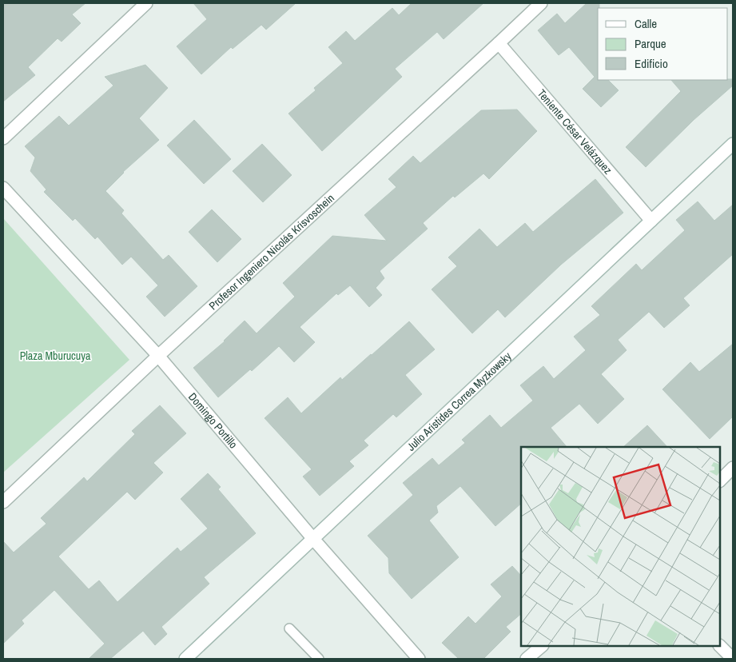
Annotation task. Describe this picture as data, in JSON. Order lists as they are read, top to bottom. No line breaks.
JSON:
{"streets":{"street":["Teniente César Velázquez","Profesor Ingeniero Nicolás Krisvoschein","Julio Aristides Correa Myzkowsky","Domingo Portillo"]},"crossings":[["Teniente César Velázquez","Profesor Ingeniero Nicolás Krisvoschein"],["Teniente César Velázquez","Julio Aristides Correa Myzkowsky"],["Profesor Ingeniero Nicolás Krisvoschein","Domingo Portillo"],["Julio Aristides Correa Myzkowsky","Domingo Portillo"]],"parks":["Plaza Mburucuya"],"legend":["Calle","Parque","Edificio"]}
